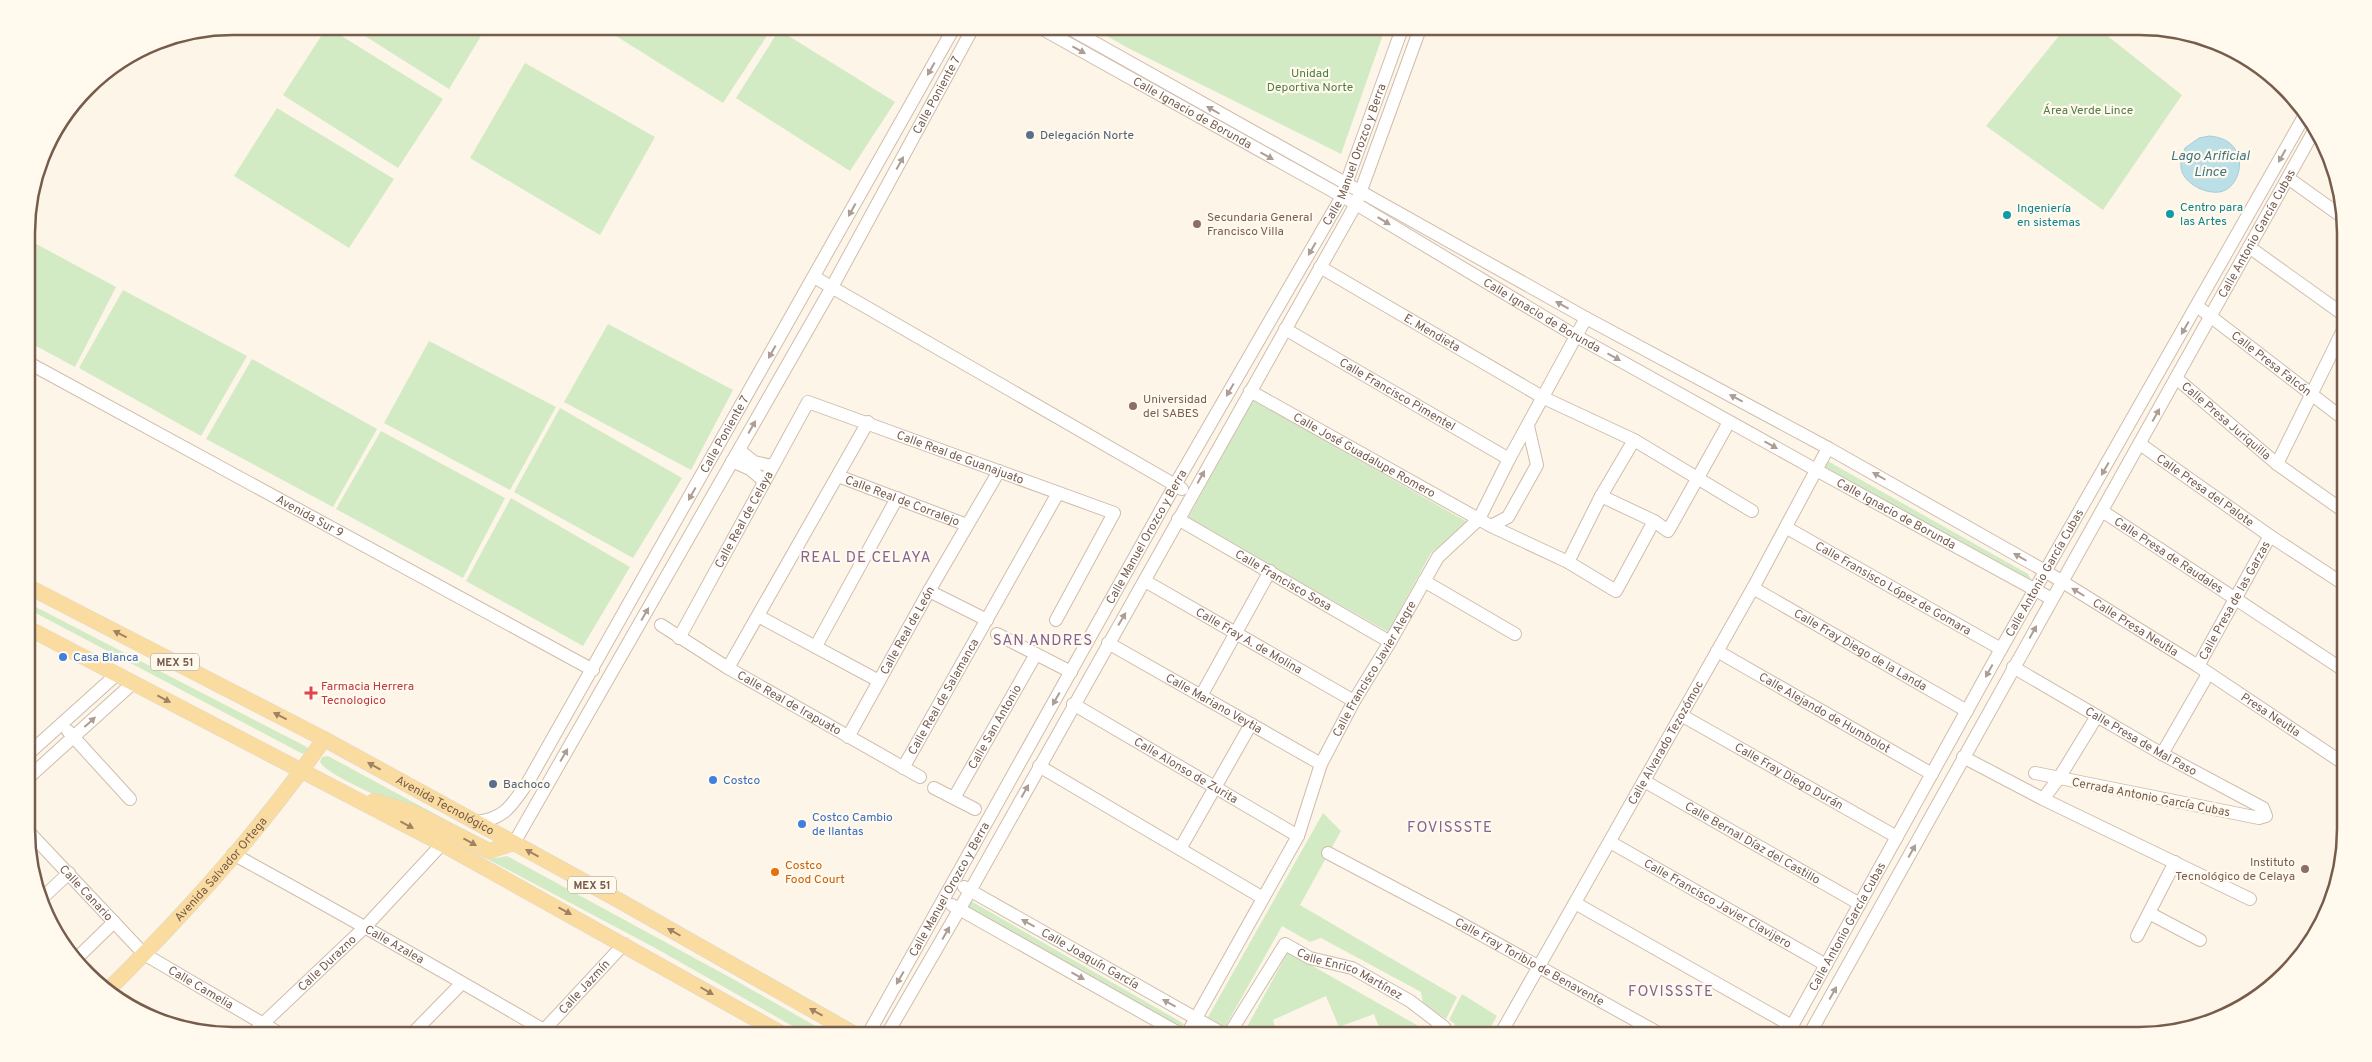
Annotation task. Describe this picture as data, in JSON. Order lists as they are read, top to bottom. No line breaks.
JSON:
{"streets":{"main road":["MEX 51","Avenida Tecnológico","Avenida Salvador Ortega"],"street":["Calle Poniente 7","Calle Ignacio de Borunda","Calle Manuel Orozco y Berra","Calle Antonio García Cubas","E. Mendieta","Calle Presa Falcón","Calle Francisco Pimentel","Calle Presa Juriquilla","Calle José Guadalupe Romero","Calle Real de Guanajuato","Calle Presa del Palote","Calle Real de Corralejo","Avenida Sur 9","Calle Real de Celaya","Calle Presa de Raudales","Calle Francisco Sosa","Calle Fransisco López de Gomara","Calle Presa de las Garzas","Calle Presa Neutla","Calle Real de León","Calle Fray A. de Molina","Calle Fray Diego de la Landa","Calle Francisco Javier Alegre","Calle Real de Salamanca","Calle Real de Irapuato","Calle Mariano Veytia","Calle Alejando de Humbolot","Presa Neutla","Calle San Antonio","Calle Presa de Mal Paso","Calle Alvarado Tezozómoc","Calle Alonso de Zurita","Calle Fray Diego Durán","Cerrada Antonio García Cubas","Calle Bernal Díaz del Castillo","Calle Canario","Calle Francisco Javier Clavijero","Calle Azalea","Calle Joaquín García","Calle Fray Toribio de Benavente","Calle Durazno","Calle Enrico Martínez","Calle Jazmín","Calle Camelia"]},"crossings":[["Calle Poniente 7","Avenida Sur 9"],["Calle Poniente 7","Avenida Tecnológico"],["Calle Ignacio de Borunda","Calle Manuel Orozco y Berra"],["Calle Ignacio de Borunda","Calle Antonio García Cubas"],["Calle Ignacio de Borunda","Calle Presa Neutla"],["Calle Ignacio de Borunda","Calle Francisco Javier Alegre"],["Calle Ignacio de Borunda","Calle Alvarado Tezozómoc"],["Calle Manuel Orozco y Berra","E. Mendieta"],["Calle Manuel Orozco y Berra","Calle Francisco Pimentel"],["Calle Manuel Orozco y Berra","Calle José Guadalupe Romero"],["Calle Manuel Orozco y Berra","Calle Francisco Sosa"],["Calle Manuel Orozco y Berra","Calle Fray A. de Molina"],["Calle Manuel Orozco y Berra","Calle Mariano Veytia"],["Calle Manuel Orozco y Berra","Calle Alonso de Zurita"],["Calle Manuel Orozco y Berra","Calle Joaquín García"],["Calle Antonio García Cubas","Calle Presa Falcón"],["Calle Antonio García Cubas","Calle Presa Juriquilla"],["Calle Antonio García Cubas","Calle Presa del Palote"],["Calle Antonio García Cubas","Calle Presa de Raudales"],["Calle Antonio García Cubas","Calle Fransisco López de Gomara"],["Calle Antonio García Cubas","Calle Presa Neutla"],["Calle Antonio García Cubas","Calle Fray Diego de la Landa"],["Calle Antonio García Cubas","Calle Alejando de Humbolot"],["Calle Antonio García Cubas","Calle Presa de Mal Paso"],["Calle Antonio García Cubas","Calle Fray Diego Durán"],["Calle Antonio García Cubas","Calle Bernal Díaz del Castillo"],["Calle Antonio García Cubas","Calle Francisco Javier Clavijero"],["E. Mendieta","Calle Francisco Javier Alegre"],["Calle Francisco Pimentel","Calle Francisco Javier Alegre"],["Calle José Guadalupe Romero","Calle Francisco Javier Alegre"],["Calle Real de Guanajuato","Calle Real de Celaya"],["Calle Real de Guanajuato","Calle Real de León"],["Calle Real de Guanajuato","Calle Real de Salamanca"],["Calle Presa del Palote","Calle Presa de las Garzas"],["Calle Real de Corralejo","Calle Real de León"],["Calle Real de Celaya","Calle Real de Irapuato"],["Calle Presa de Raudales","Calle Presa de las Garzas"],["Calle Francisco Sosa","Calle Francisco Javier Alegre"],["Calle Fransisco López de Gomara","Calle Alvarado Tezozómoc"],["Calle Presa de las Garzas","Calle Presa Neutla"],["Calle Presa de las Garzas","Presa Neutla"],["Calle Presa de las Garzas","Calle Presa de Mal Paso"],["Calle Presa Neutla","Presa Neutla"],["Calle Real de León","Calle Real de Irapuato"],["Calle Fray A. de Molina","Calle Francisco Javier Alegre"],["Calle Fray Diego de la Landa","Calle Alvarado Tezozómoc"],["MEX 51","Avenida Salvador Ortega"],["MEX 51","Calle Durazno"],["MEX 51","Calle Jazmín"],["Calle Francisco Javier Alegre","Calle Mariano Veytia"],["Calle Francisco Javier Alegre","Calle Alonso de Zurita"],["Calle Francisco Javier Alegre","Calle Joaquín García"],["Calle Real de Salamanca","Calle Real de Irapuato"],["Calle Alejando de Humbolot","Calle Alvarado Tezozómoc"],["Calle Presa de Mal Paso","Cerrada Antonio García Cubas"],["Calle Alvarado Tezozómoc","Calle Fray Diego Durán"],["Calle Alvarado Tezozómoc","Calle Bernal Díaz del Castillo"],["Calle Alvarado Tezozómoc","Calle Francisco Javier Clavijero"],["Calle Alvarado Tezozómoc","Calle Fray Toribio de Benavente"],["Avenida Tecnológico","Avenida Salvador Ortega"],["Avenida Salvador Ortega","Calle Canario"],["Avenida Salvador Ortega","Calle Azalea"],["Avenida Salvador Ortega","Calle Camelia"],["Calle Canario","Calle Camelia"],["Calle Azalea","Calle Durazno"],["Calle Durazno","Calle Camelia"]],"one_way":["Calle Presa Neutla"],"districts":["REAL DE CELAYA","SAN ANDRES","FOVISSSTE","FOVISSSTE"],"water":["Lago Arificial Lince"],"parks":["Unidad Deportiva Norte","Área Verde Lince"],"places":{"other":["Delegación Norte","Centro para las Artes","Ingeniería en sistemas","Secundaria General Francisco Villa","Universidad del SABES","Casa Blanca","Costco","Bachoco","Costco Cambio de llantas","Instituto Tecnológico de Celaya","Costco Food Court"],"health":["Farmacia Herrera Tecnologico"]}}
